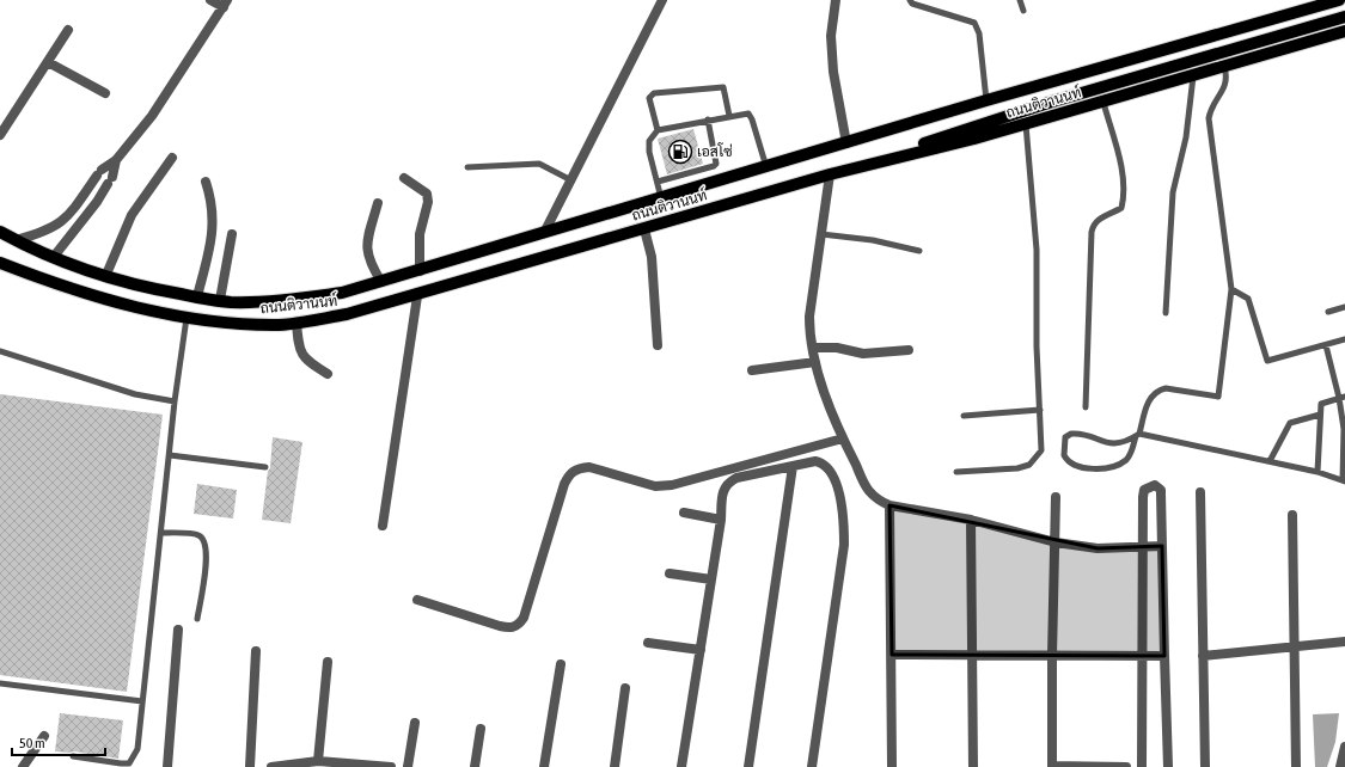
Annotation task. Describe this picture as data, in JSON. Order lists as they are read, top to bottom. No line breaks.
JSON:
{"streets":{"main road":["ถนนติวานนท์"]},"places":{"fuel station":["เอสโซ่"]},"scale_bar":"50 m"}
